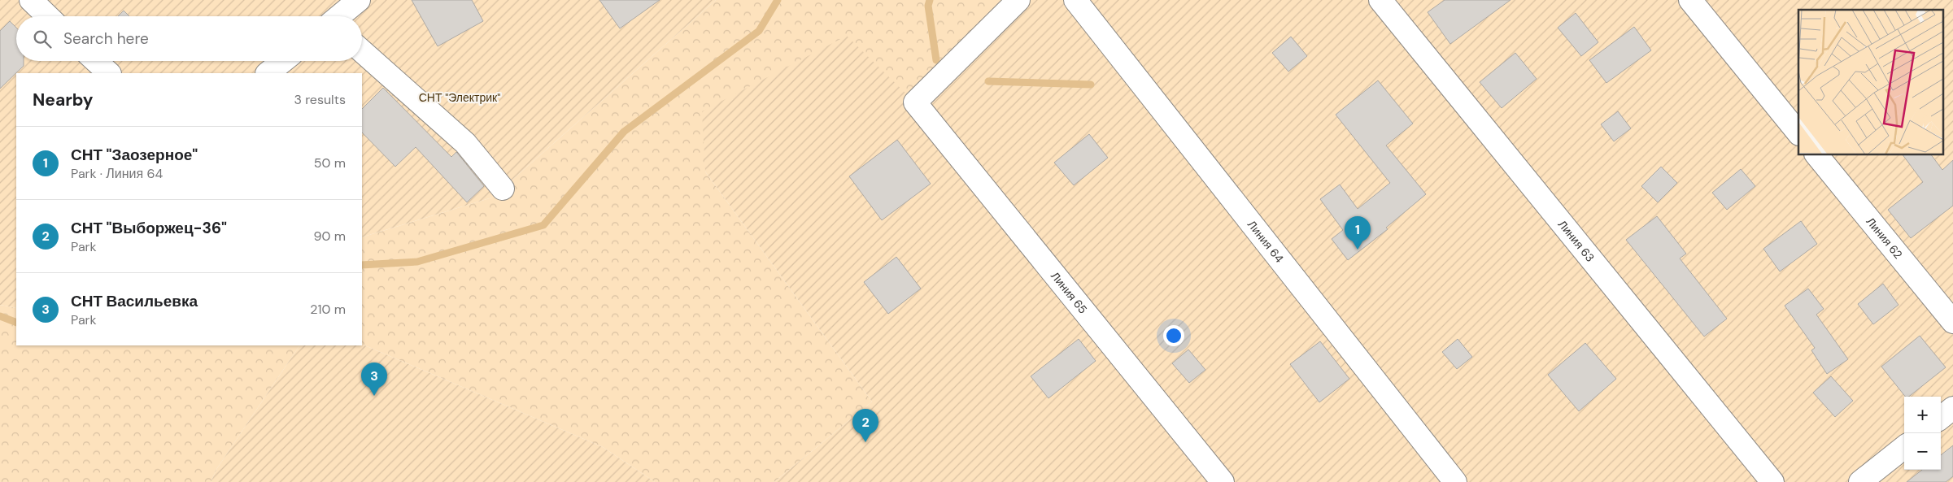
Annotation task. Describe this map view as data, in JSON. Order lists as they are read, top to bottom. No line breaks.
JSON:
{"streets":{"street":["Линия 62","Линия 64","Линия 63","Линия 65"]},"parks":["СНТ \"Электрик\""],"page":{"search":"Search here","heading":["Nearby","3 results"],"list":[{"mark":"1","name":"СНТ \"Заозерное\"","note":"Park · Линия 64","value":"50 m"},{"mark":"2","name":"СНТ \"Выборжец-36\"","note":"Park","value":"90 m"},{"mark":"3","name":"СНТ Васильевка","note":"Park","value":"210 m"}],"pins":["1","3","2"],"map_buttons":["+","−"]}}
